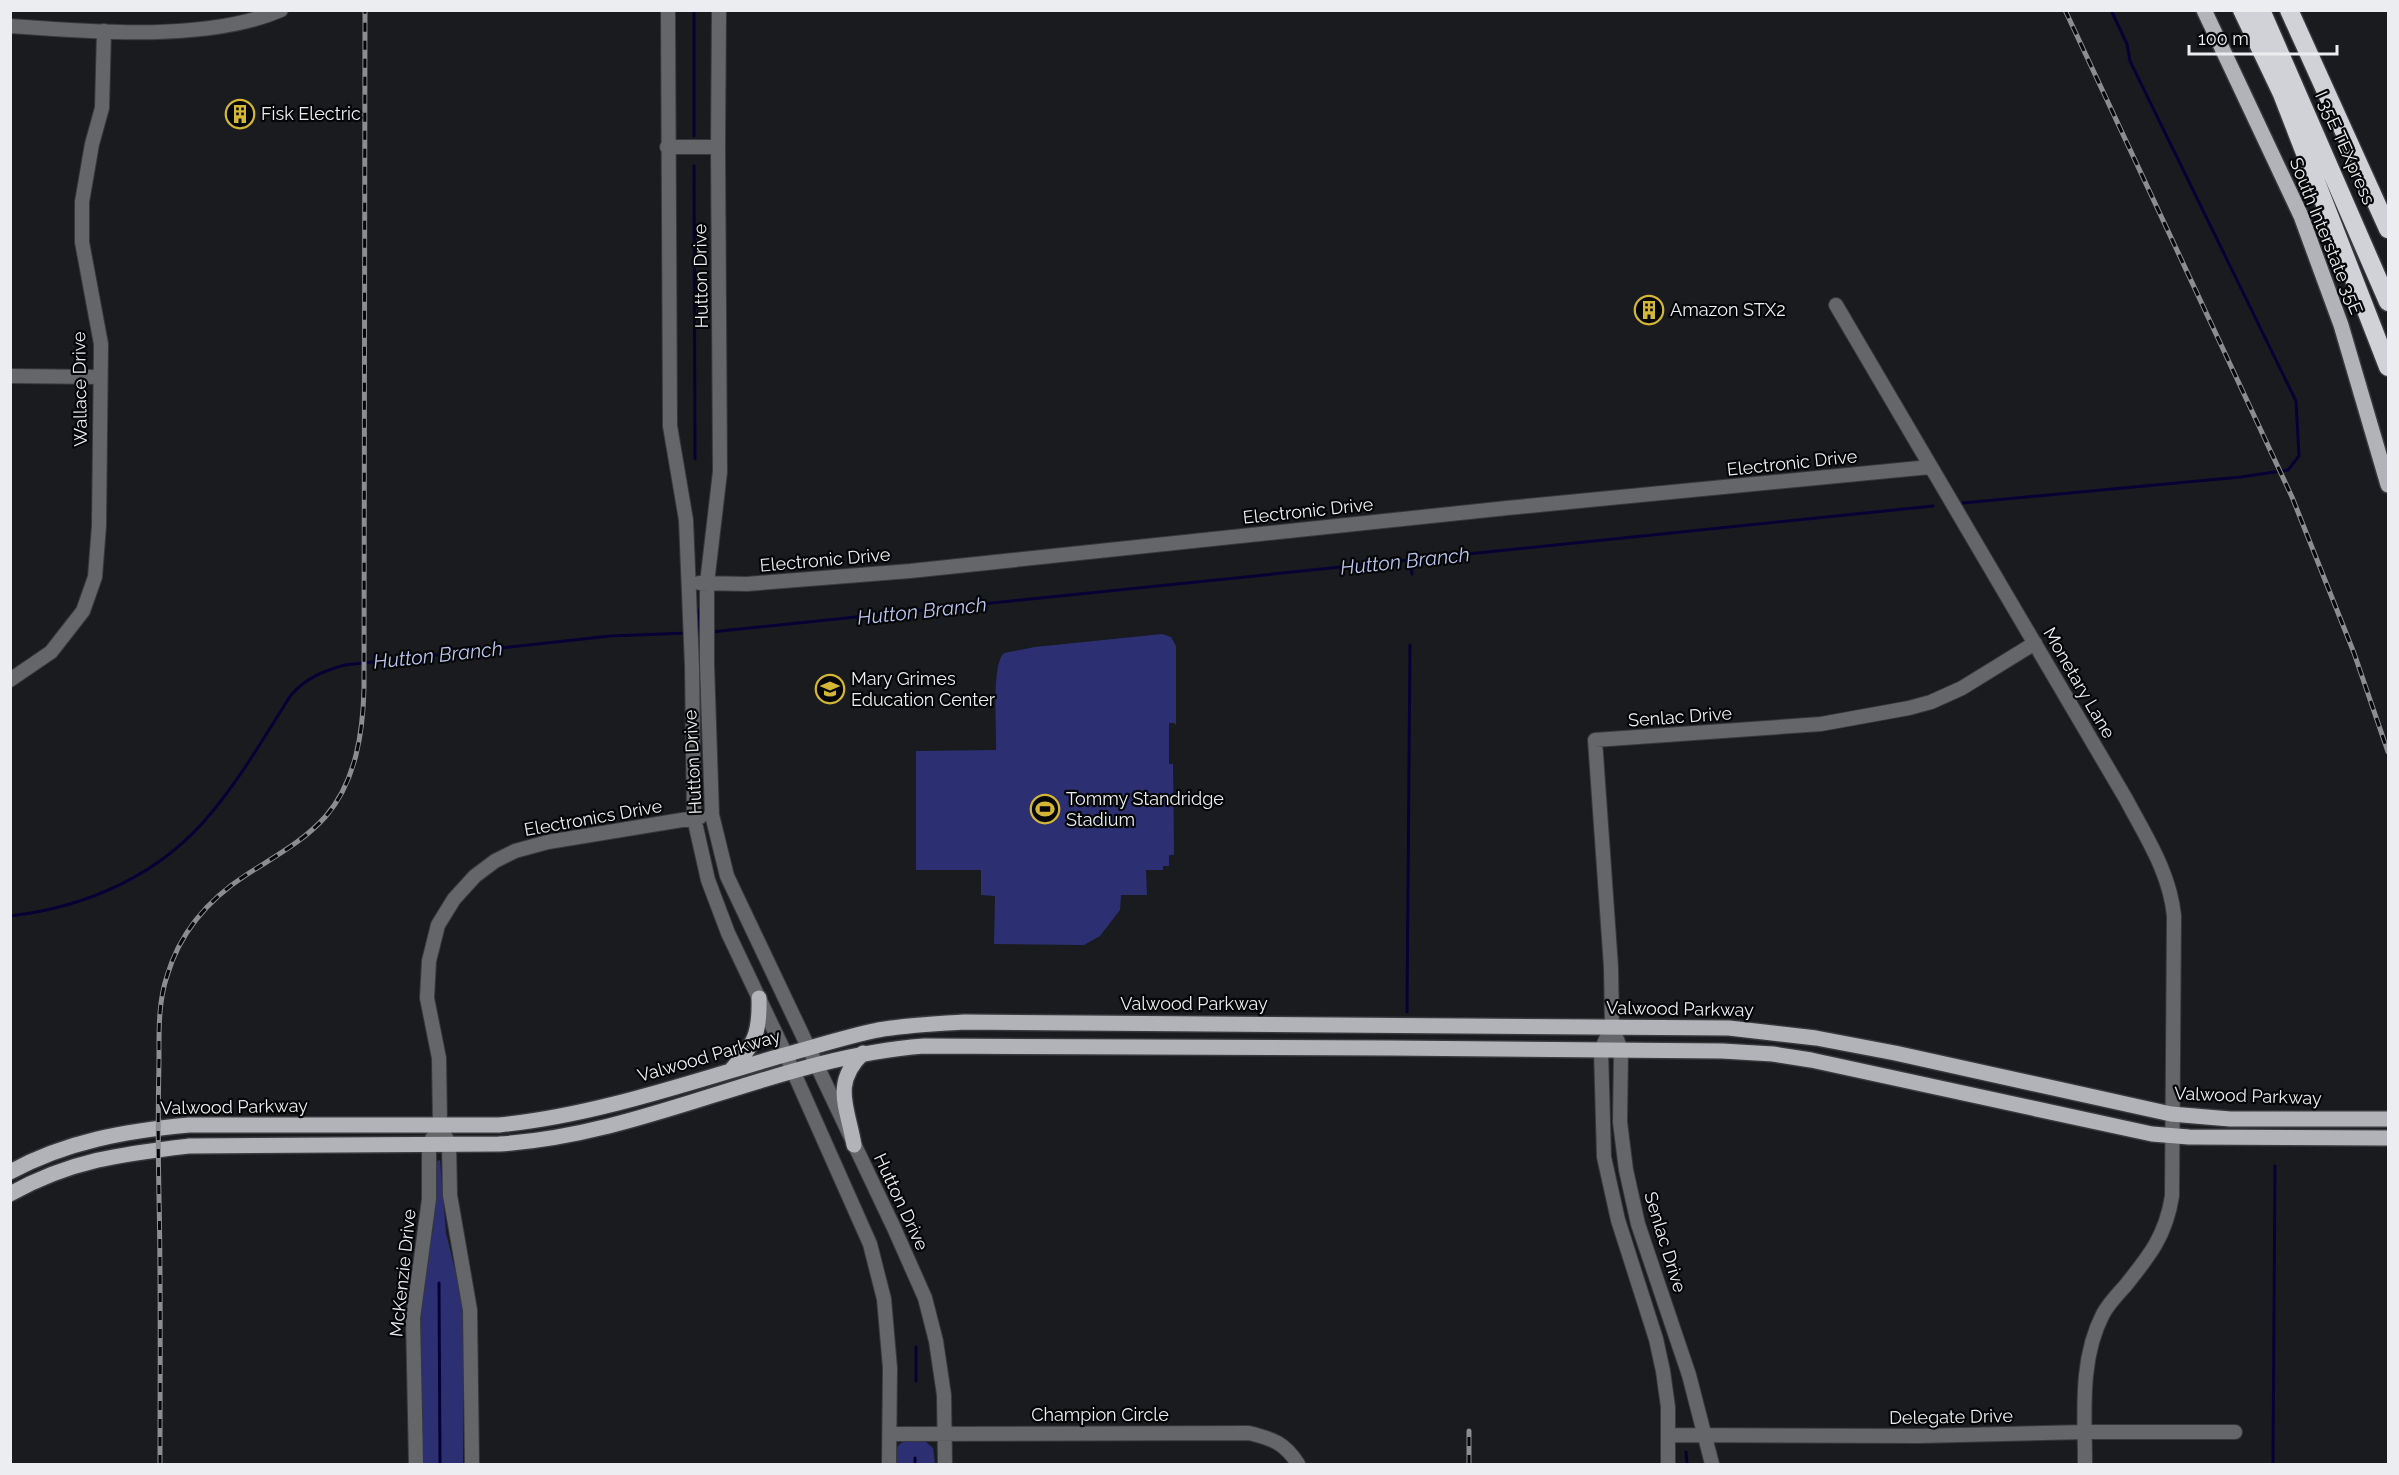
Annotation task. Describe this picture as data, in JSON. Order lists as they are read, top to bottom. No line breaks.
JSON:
{"streets":{"highway":["I 35E TEXpress"],"main road":["South Interstate 35E","Valwood Parkway"],"street":["Hutton Drive","Wallace Drive","Electronic Drive","Monetary Lane","Senlac Drive","Electronics Drive","McKenzie Drive","Champion Circle","Delegate Drive"]},"crossings":[["Hutton Drive","Electronic Drive"],["Hutton Drive","Electronics Drive"],["Hutton Drive","Valwood Parkway"],["Hutton Drive","Champion Circle"],["Electronic Drive","Monetary Lane"],["Monetary Lane","Senlac Drive"],["Monetary Lane","Valwood Parkway"],["Monetary Lane","Delegate Drive"],["Senlac Drive","Valwood Parkway"],["Senlac Drive","Delegate Drive"],["Electronics Drive","Valwood Parkway"],["Valwood Parkway","McKenzie Drive"]],"water":["Hutton Branch"],"places":{"building":["Fisk Electric","Amazon STX2"],"school or university":["Mary Grimes Education Center"],"sports":["Tommy Standridge Stadium"]},"scale_bar":"100 m"}
